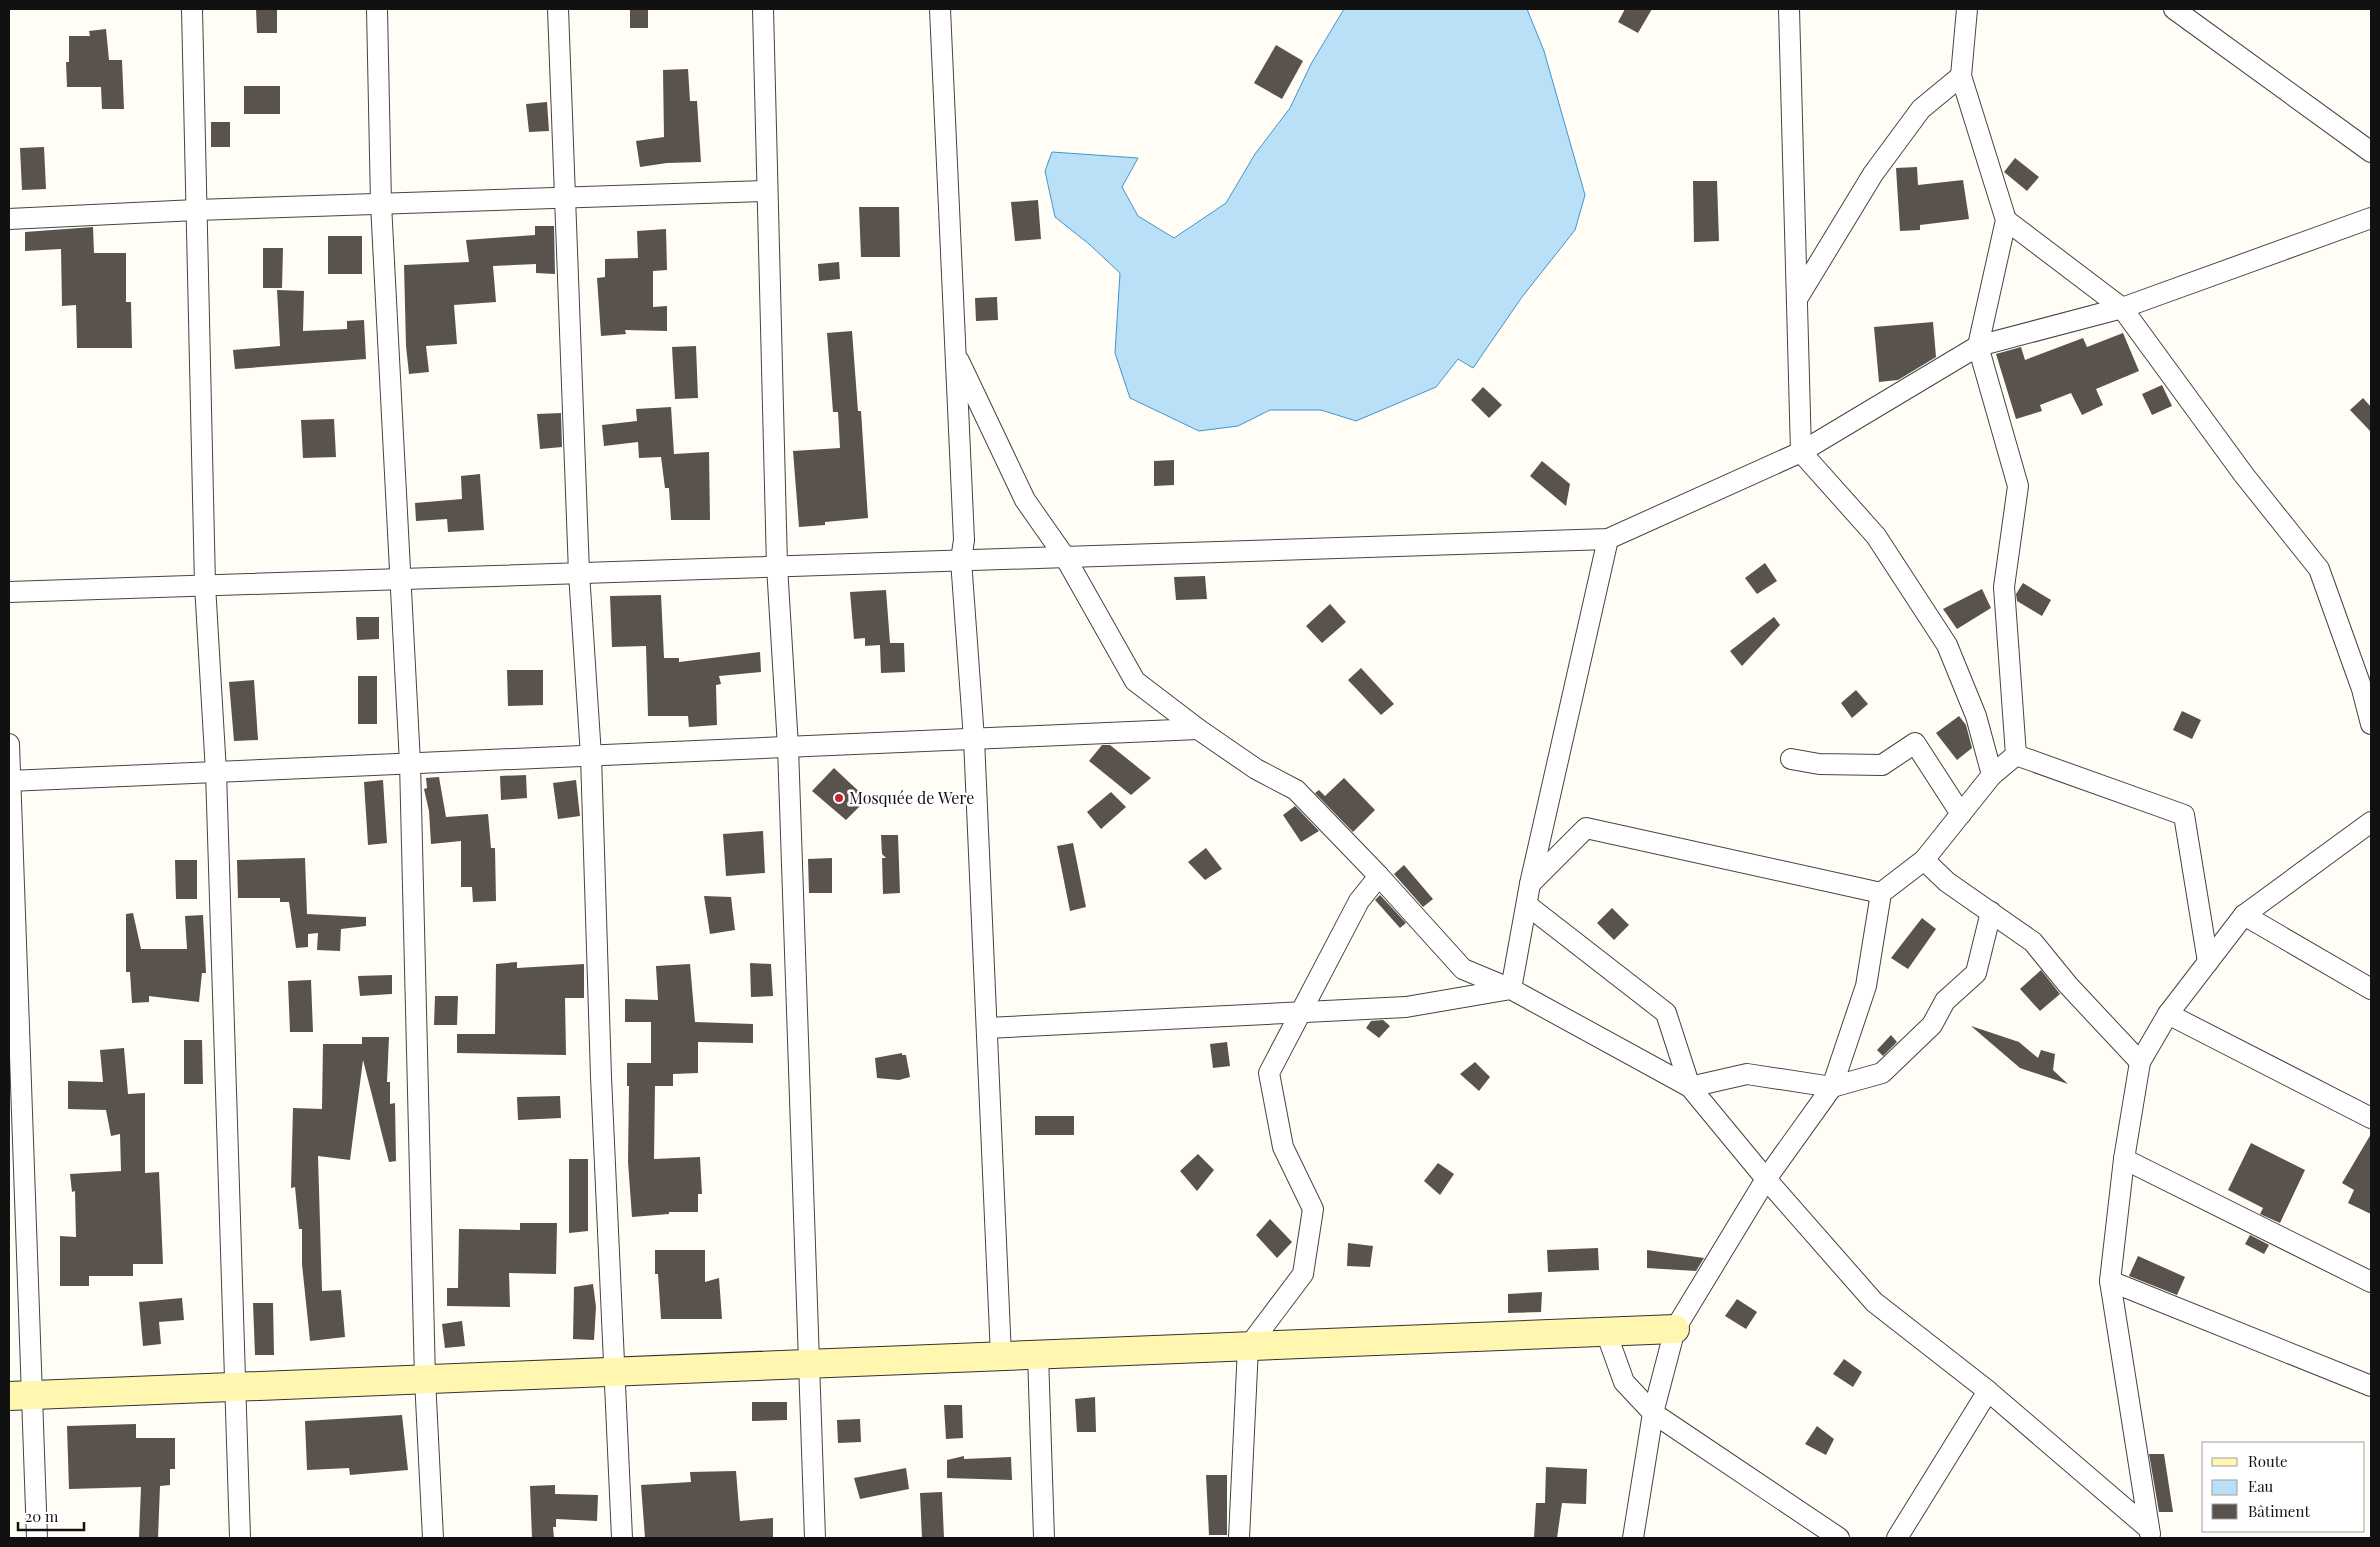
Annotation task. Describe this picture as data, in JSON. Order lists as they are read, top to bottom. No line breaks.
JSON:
{"places":["Mosquée de Were"],"legend":["Route","Eau","Bâtiment"],"scale_bar":"20 m"}
